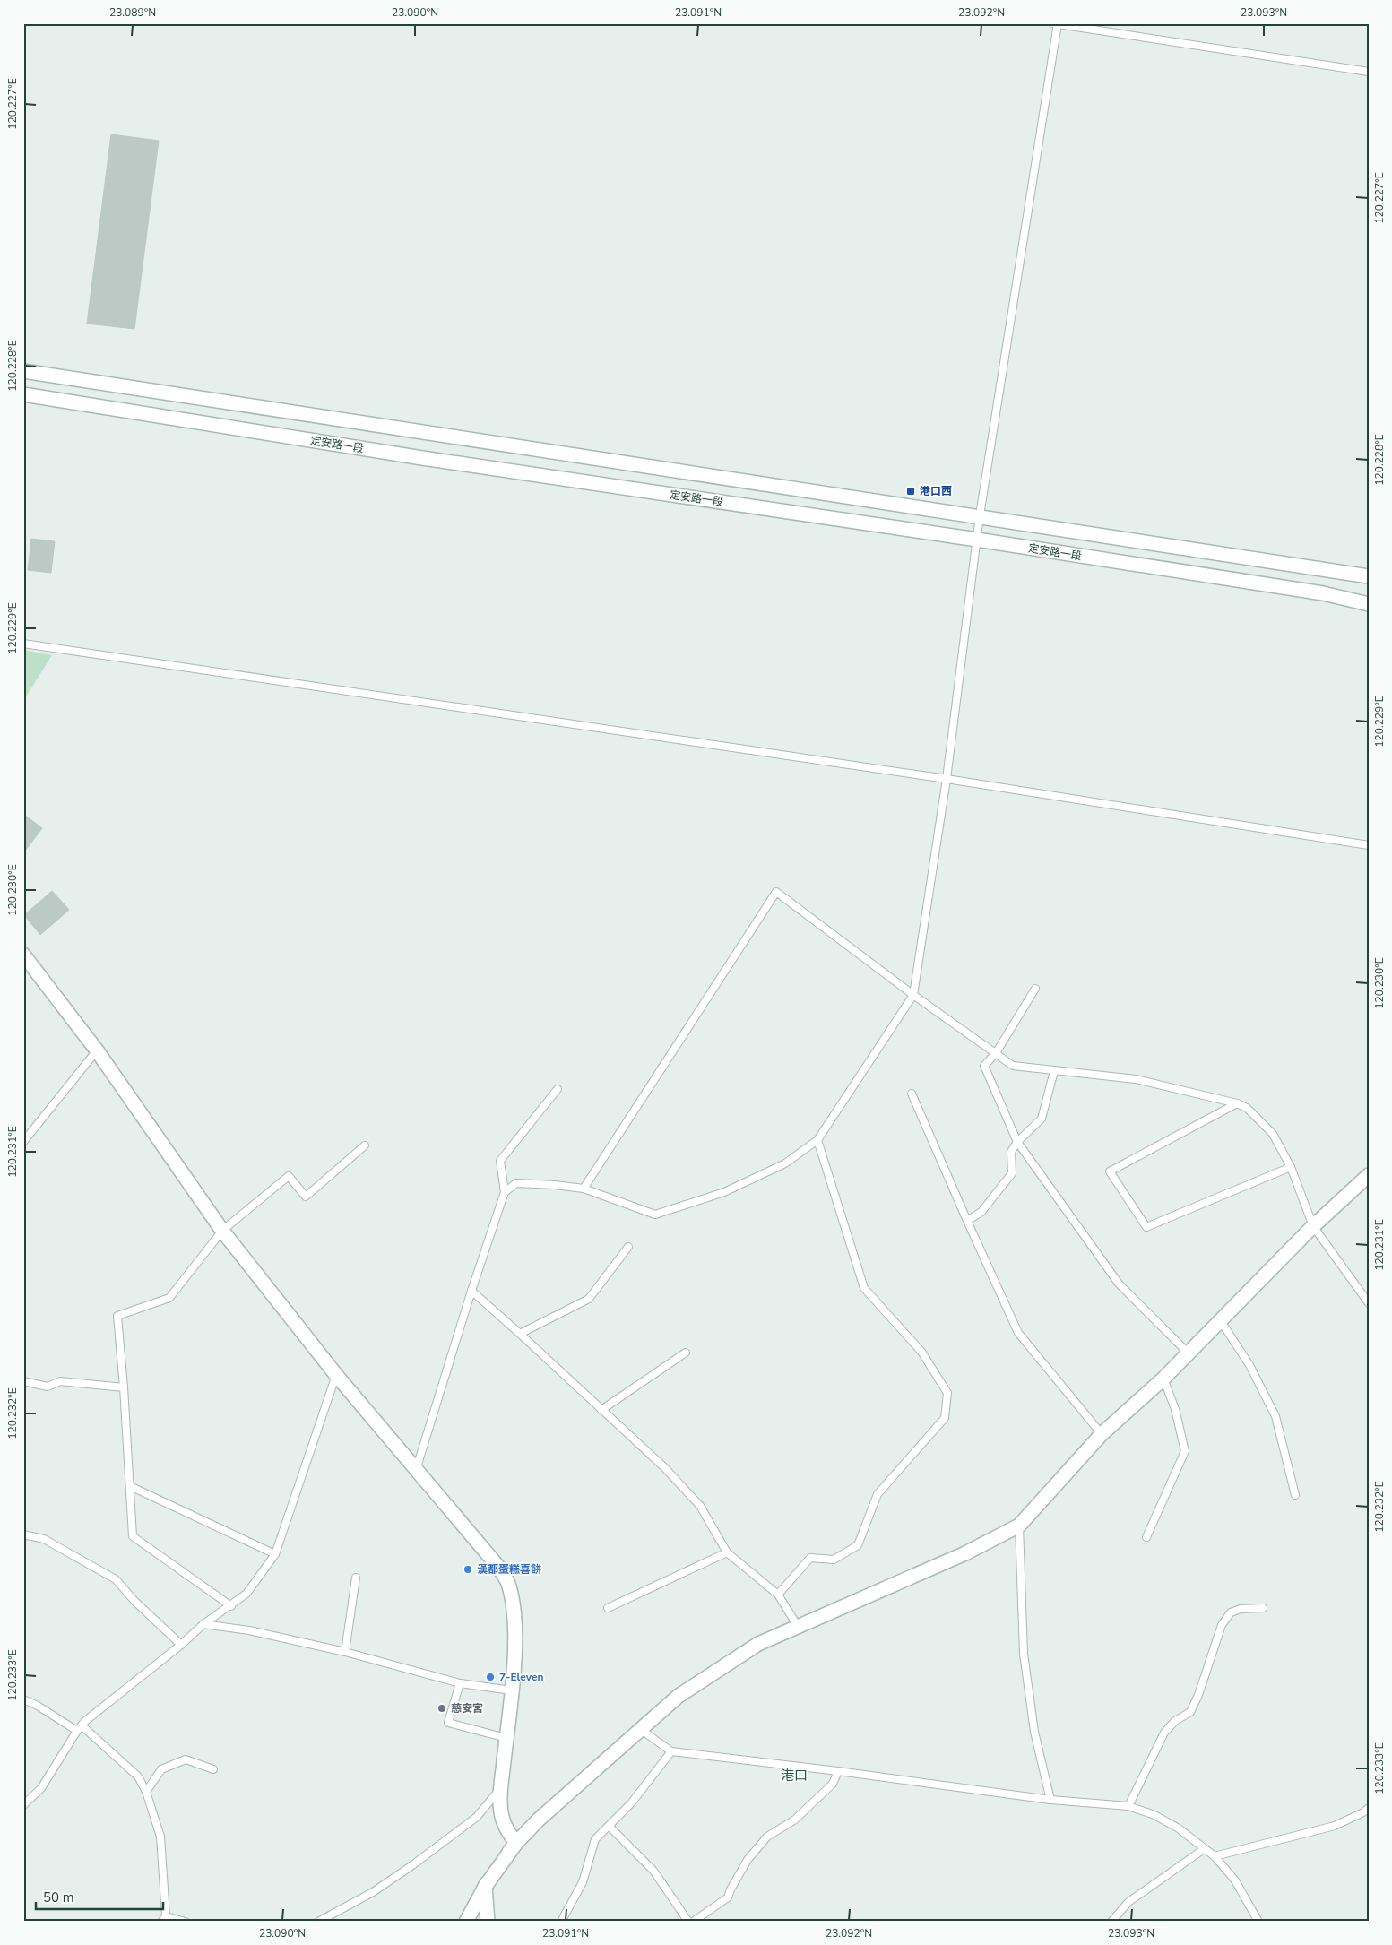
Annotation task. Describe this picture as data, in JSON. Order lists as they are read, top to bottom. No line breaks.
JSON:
{"streets":{"main road":["定安路一段"]},"districts":["港口"],"places":{"transit":["港口西"],"other":["漢都蛋糕喜餅","7-Eleven","慈安宮"]},"scale_bar":"50 m","coordinates":["23.089°N","23.090°N","23.091°N","23.092°N","23.093°N","120.227°E","120.228°E","120.229°E","120.230°E","120.231°E","120.232°E","120.233°E"]}
